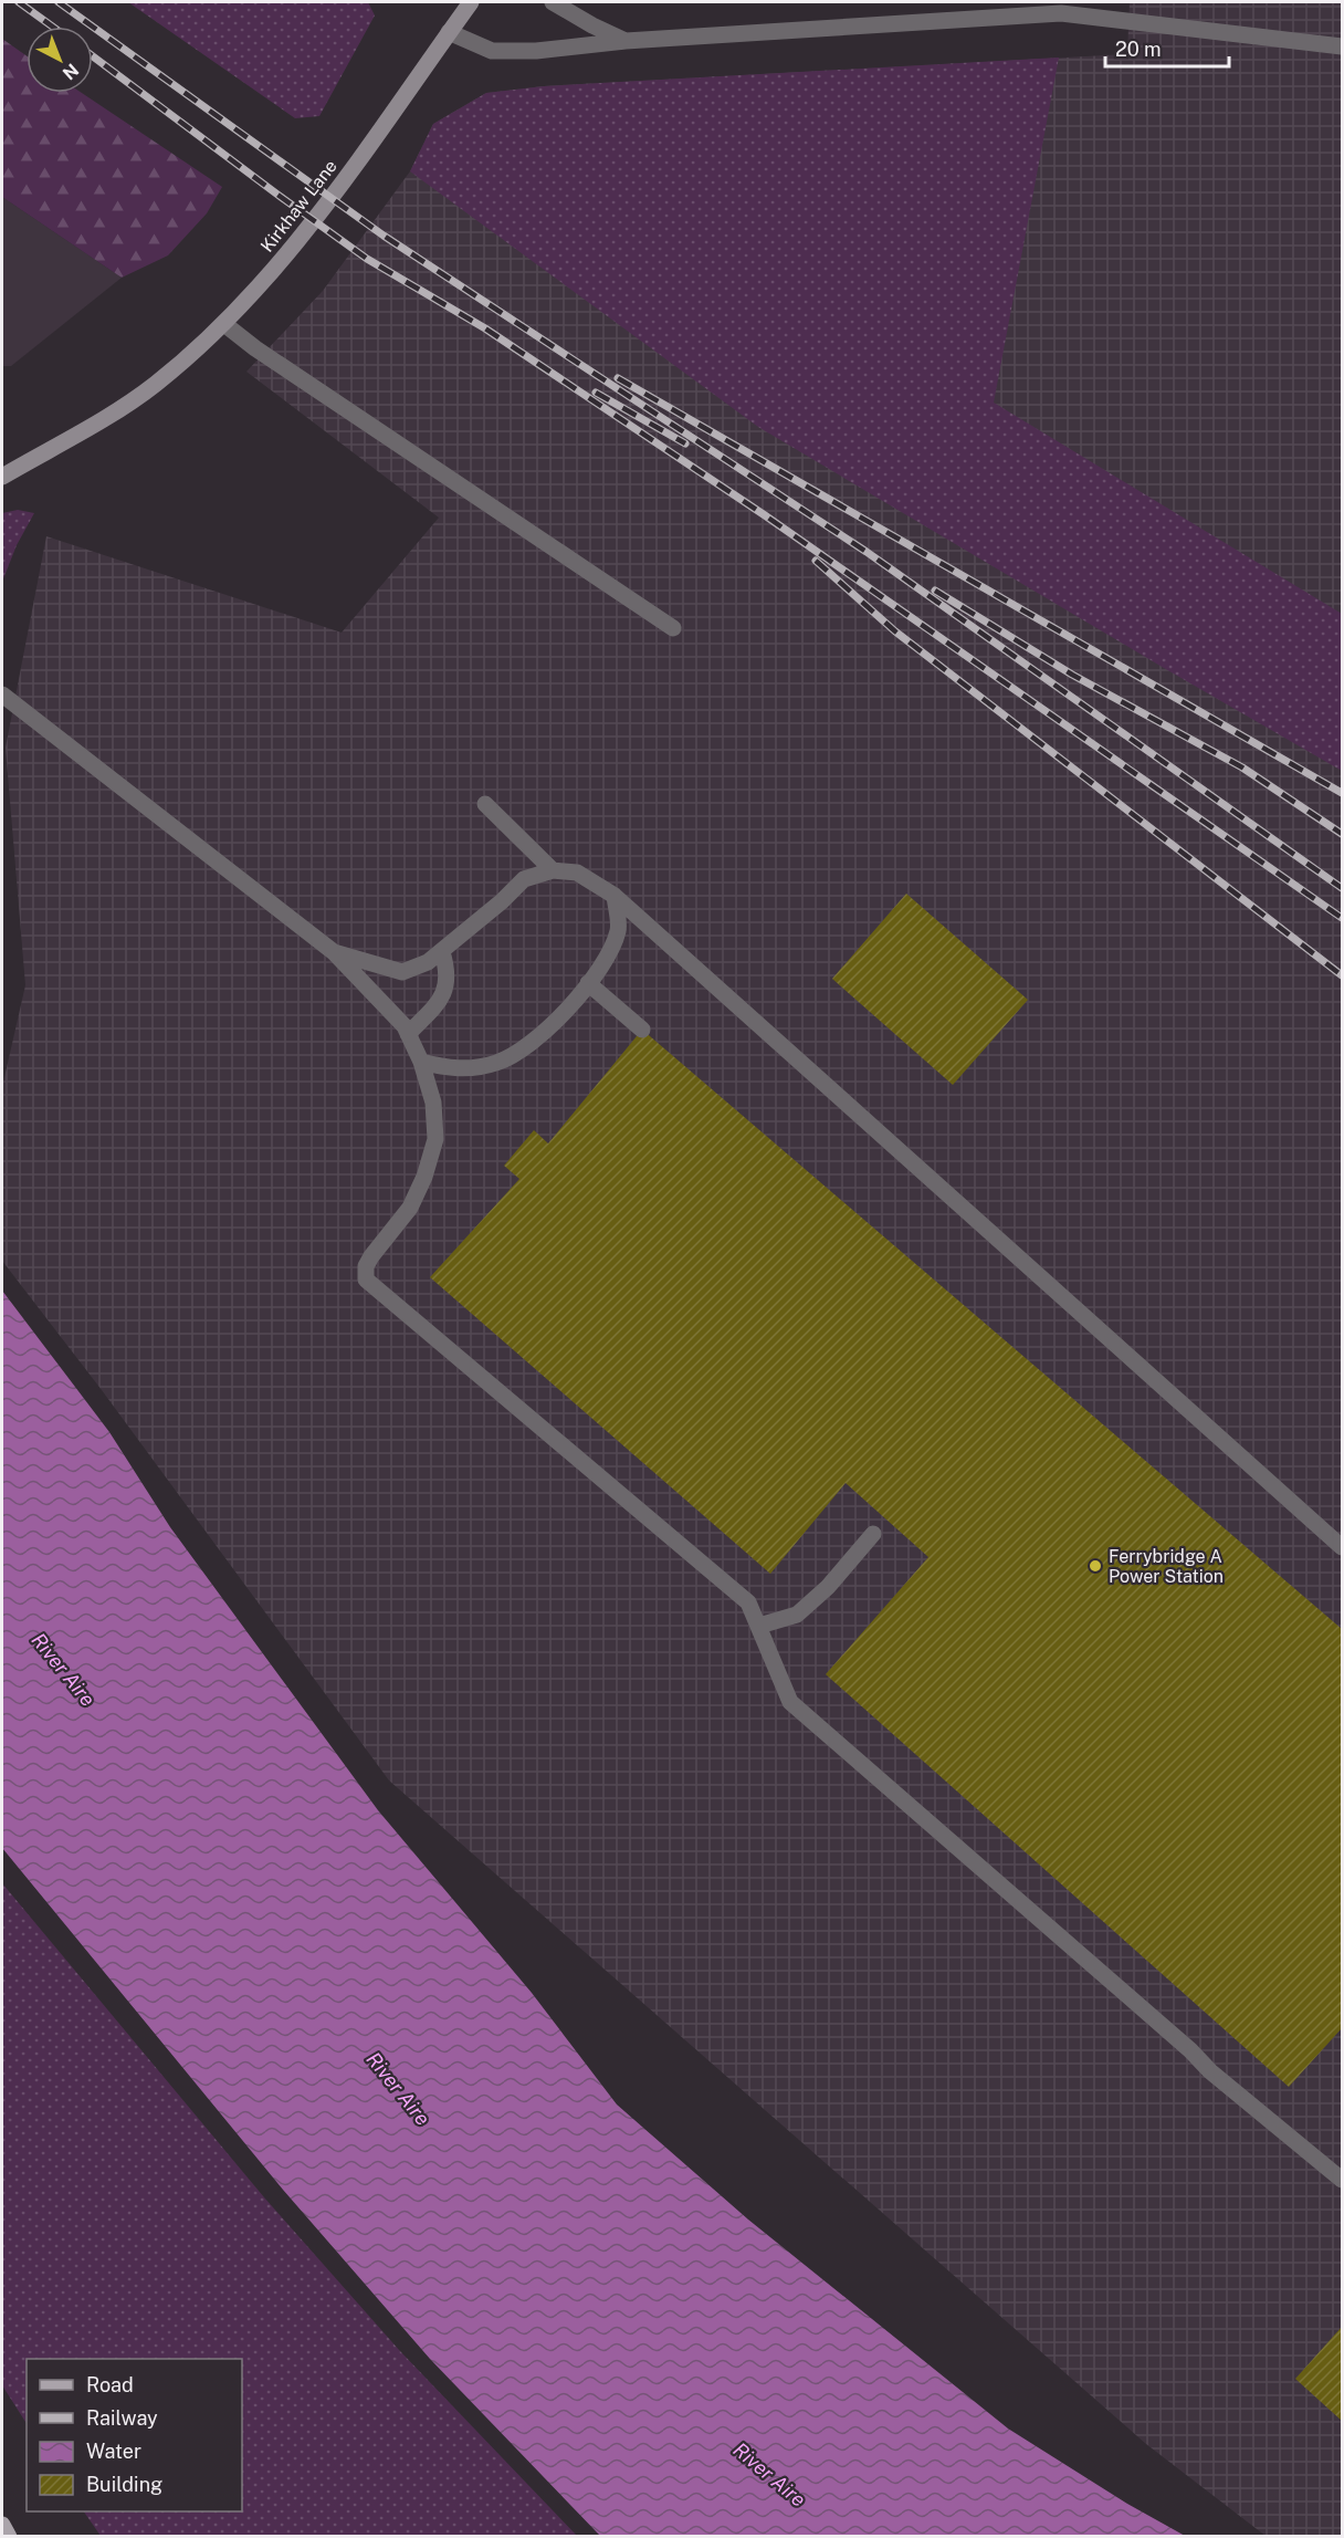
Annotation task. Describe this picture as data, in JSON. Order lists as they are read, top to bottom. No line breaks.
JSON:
{"streets":{"main road":["Kirkhaw Lane"]},"water":["River Aire"],"places":["Ferrybridge A Power Station"],"legend":["Road","Railway","Water","Building"],"scale_bar":"20 m","north":"bottom right"}
